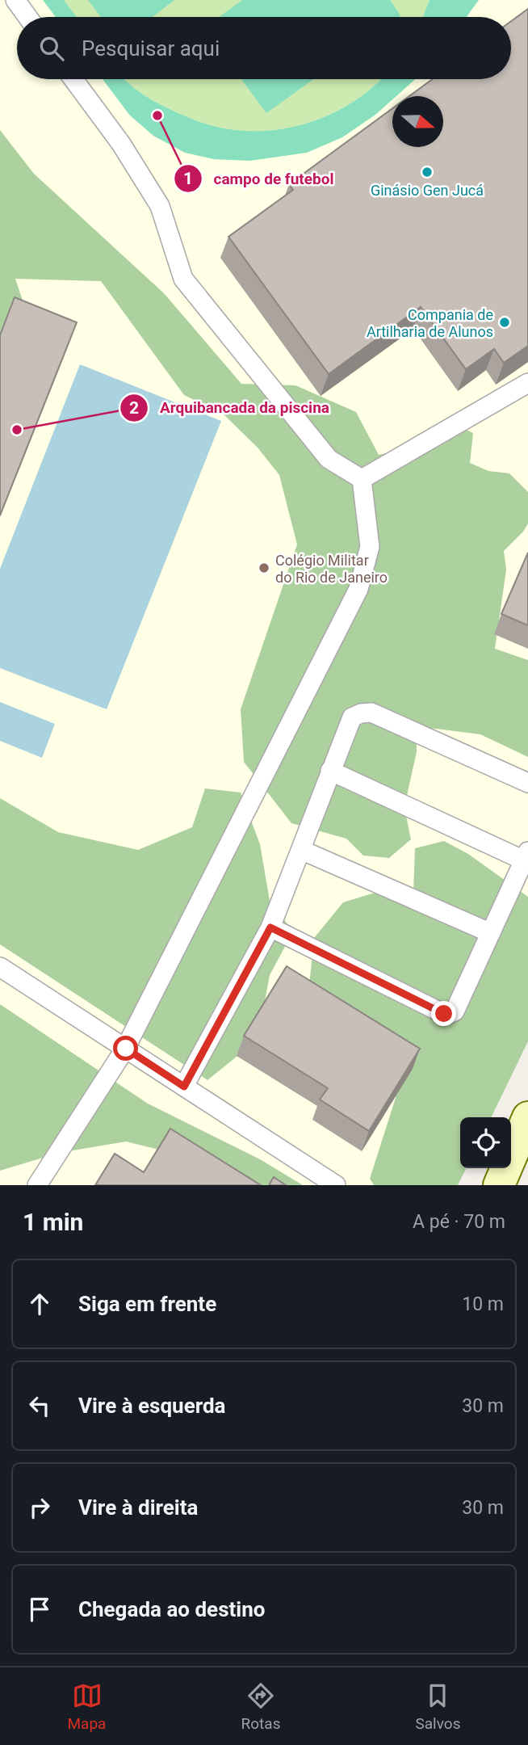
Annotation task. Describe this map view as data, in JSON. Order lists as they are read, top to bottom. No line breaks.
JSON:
{"places":["campo de futebol","Ginásio Gen Jucá","Compania de Artilharia de Alunos","Arquibancada da piscina","Colégio Militar do Rio de Janeiro"],"north":"right","page":{"search":"Pesquisar aqui","heading":["1 min","A pé · 70 m"],"list":[["Siga em frente","10 m"],["Vire à esquerda","30 m"],["Vire à direita","30 m"],"Chegada ao destino"],"nav":["Mapa","Rotas","Salvos"]}}
